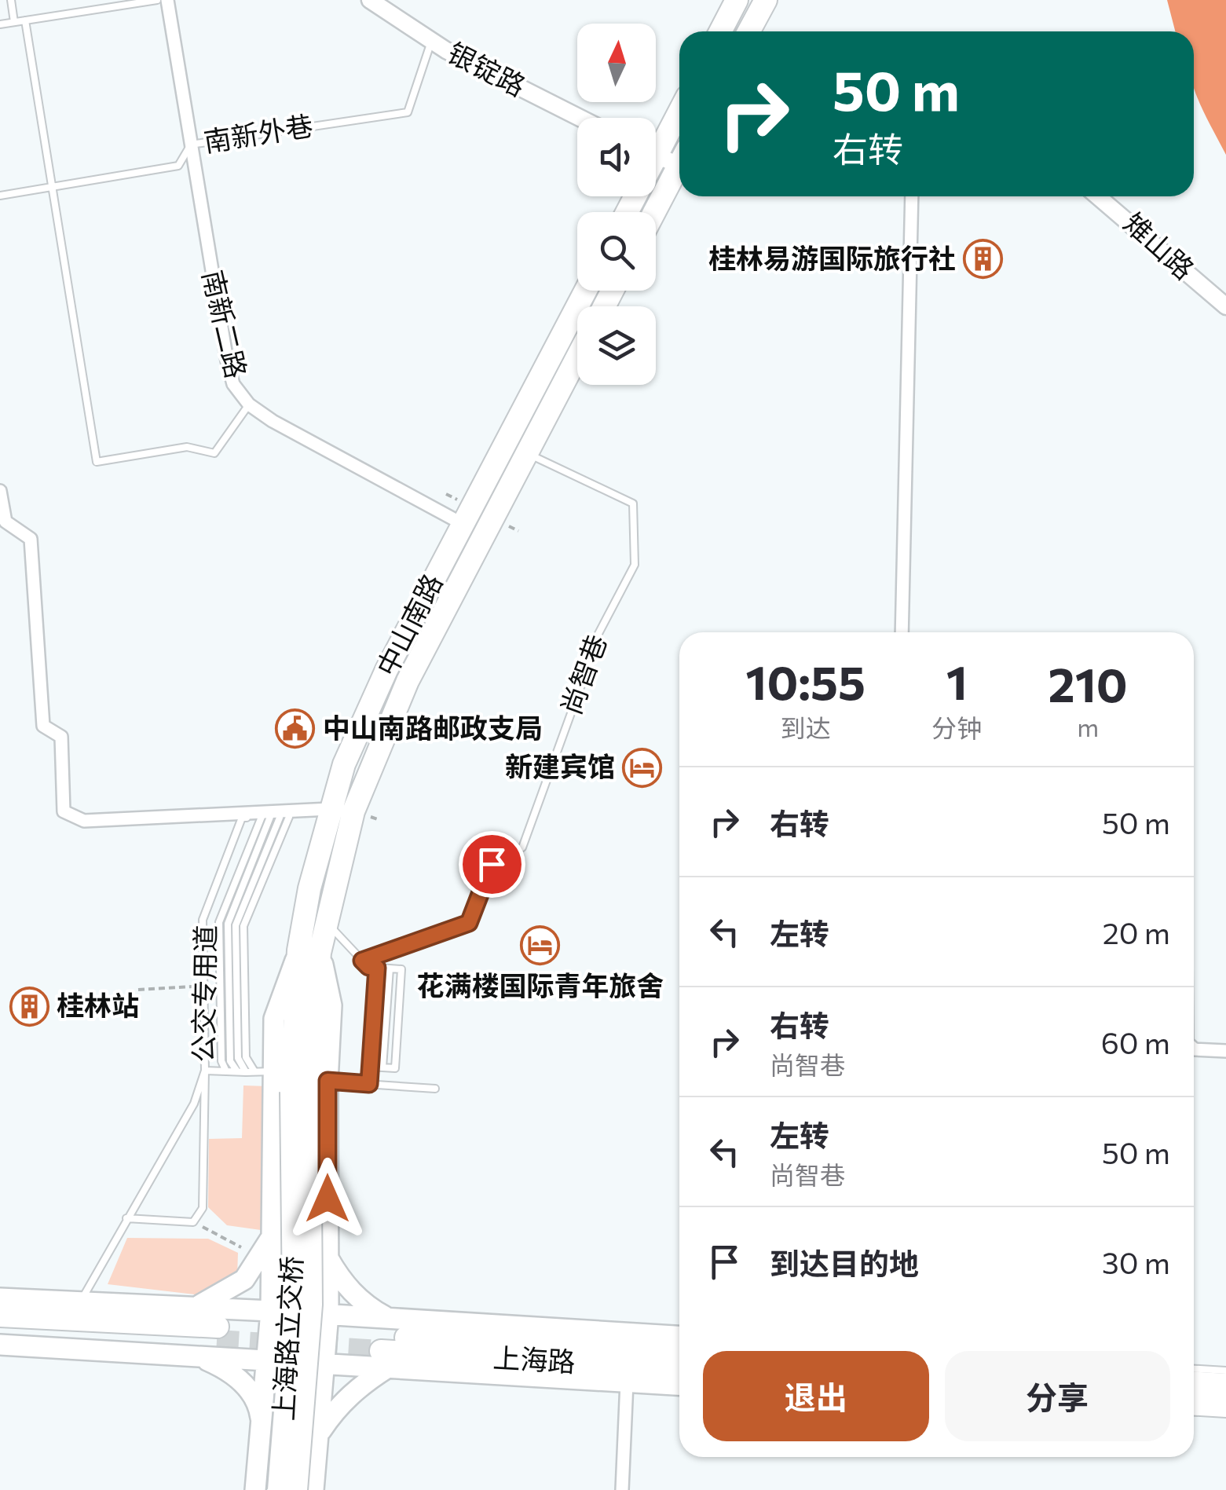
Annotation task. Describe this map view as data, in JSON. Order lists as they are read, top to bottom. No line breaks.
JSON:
{"streets":{"highway":["中山南路","上海路立交桥","上海路"],"street":["银锭路","雉山路","南新二路"],"lane":["南新外巷","尚智巷","公交专用道"]},"crossings":[["银锭路","南新外巷"],["南新外巷","南新二路"],["南新二路","中山南路"],["中山南路","尚智巷"],["中山南路","上海路立交桥"]],"places":{"building":["桂林易游国际旅行社","桂林站"],"public building":["中山南路邮政支局"],"hotel":["新建宾馆","花满楼国际青年旅舍"]},"north":"top","page":{"turn":["50 m","右转"],"eta":["10:55","到达","1","分钟","210","m"],"list":[{"name":"右转","value":"50 m"},{"name":"左转","value":"20 m"},{"name":"右转","note":"尚智巷","value":"60 m"},{"name":"左转","note":"尚智巷","value":"50 m"},{"name":"到达目的地","value":"30 m"}],"buttons":["退出","分享"]}}
